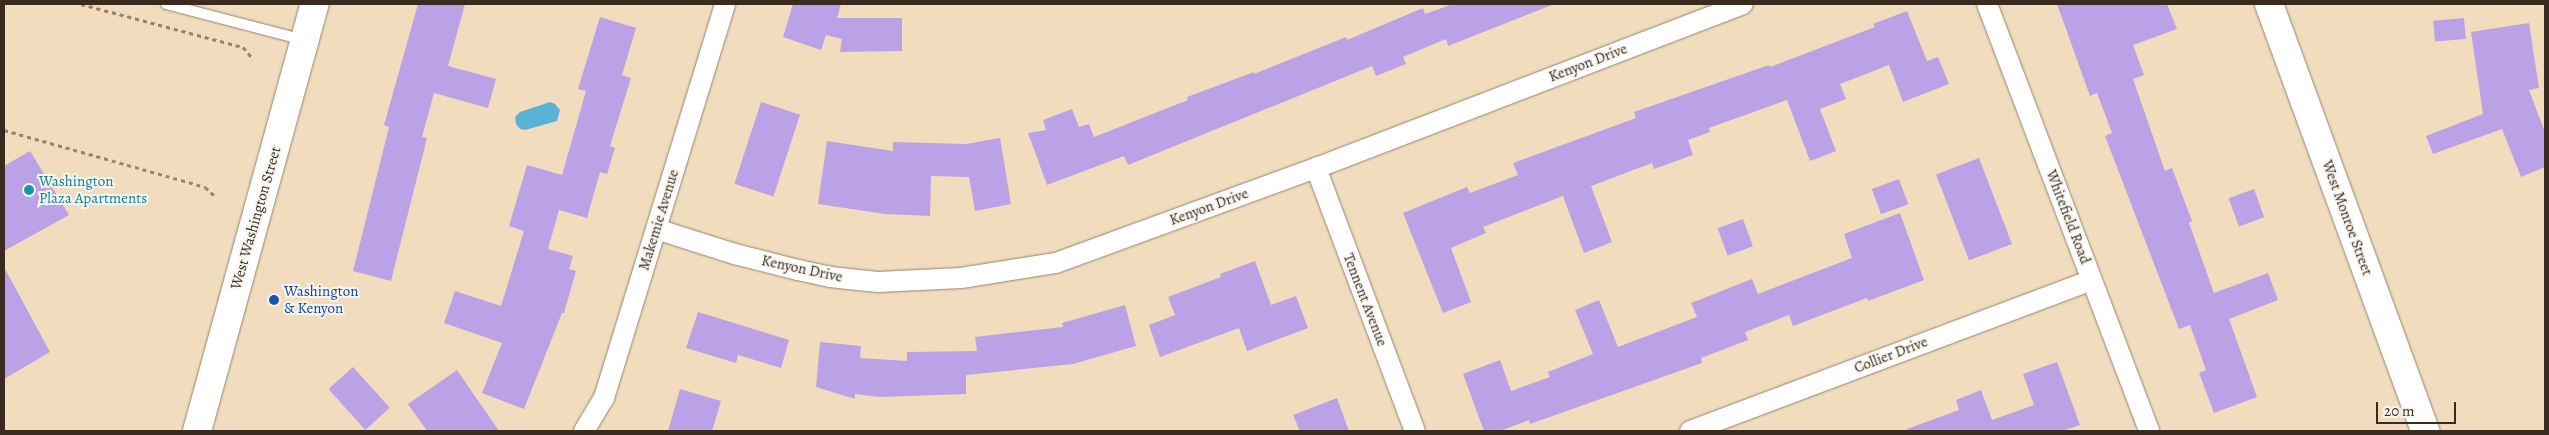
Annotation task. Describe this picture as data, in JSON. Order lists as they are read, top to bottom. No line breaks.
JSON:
{"streets":{"street":["Kenyon Drive","Whitefield Road","West Washington Street","West Monroe Street","Makemie Avenue","Tennent Avenue","Collier Drive"]},"crossings":[["Kenyon Drive","Makemie Avenue"],["Kenyon Drive","Tennent Avenue"],["Whitefield Road","Collier Drive"]],"places":["Washington Plaza Apartments","Washington & Kenyon"],"scale_bar":"20 m"}
